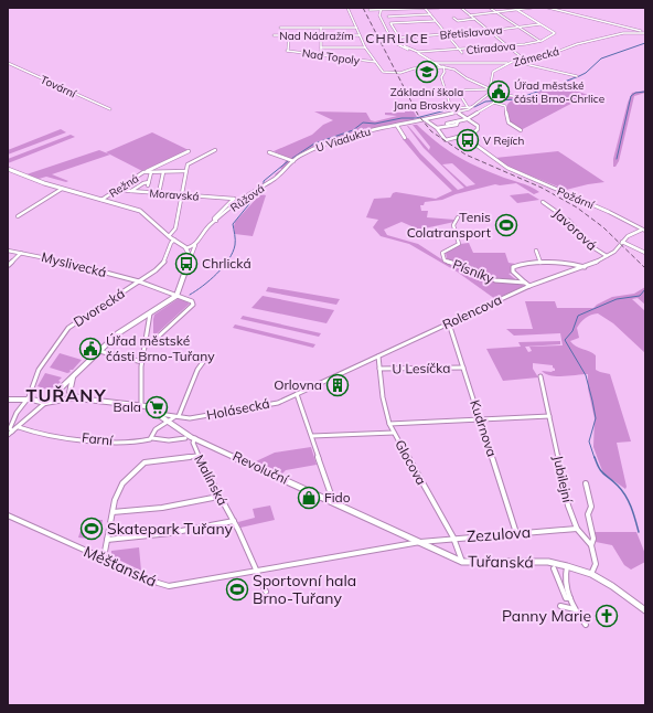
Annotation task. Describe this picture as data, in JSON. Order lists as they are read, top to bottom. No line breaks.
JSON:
{"streets":{"main road":["Revoluční","Tuřanská"],"street":["Břetislavova","Nad Nádražím","Ctiradova","Nad Topoly","Zámecká","Tovární","U Viaduktu","Režná","Moravská","Růžová","Požární","Javorová","Myslivecká","Písníky","Dvorecká","Rolencova","U Lesíčka","Holásecká","Kudrnova","Farní","Glocova","Jubilejní","Malínská","Zezulova","Měšťanská"]},"crossings":[["Břetislavova","Ctiradova"],["Nad Nádražím","Nad Topoly"],["Zámecká","U Viaduktu"],["U Viaduktu","Růžová"],["Režná","Moravská"],["Moravská","Růžová"],["Požární","Rolencova"],["Javorová","Rolencova"],["Myslivecká","Dvorecká"],["Rolencova","Holásecká"],["Rolencova","Kudrnova"],["Rolencova","Glocova"],["U Lesíčka","Kudrnova"],["U Lesíčka","Glocova"],["Holásecká","Revoluční"],["Kudrnova","Zezulova"],["Farní","Revoluční"],["Farní","Malínská"],["Glocova","Zezulova"],["Glocova","Tuřanská"],["Revoluční","Malínská"],["Revoluční","Tuřanská"],["Jubilejní","Zezulova"],["Malínská","Měšťanská"],["Zezulova","Tuřanská"],["Zezulova","Měšťanská"],["Tuřanská","Měšťanská"]],"districts":["CHRLICE","TUŘANY"],"places":{"school or university":["Základní škola Jana Broskvy"],"public building":["Úřad městské části Brno-Chrlice","Úřad městské části Brno-Tuřany"],"bus stop":["V Rejích","Chrlická"],"sports":["Tenis Colatransport","Skatepark Tuřany","Sportovní hala Brno-Tuřany"],"building":["Orlovna"],"supermarket":["Bala"],"shop":["Fido"],"church":["Panny Marie"]}}
